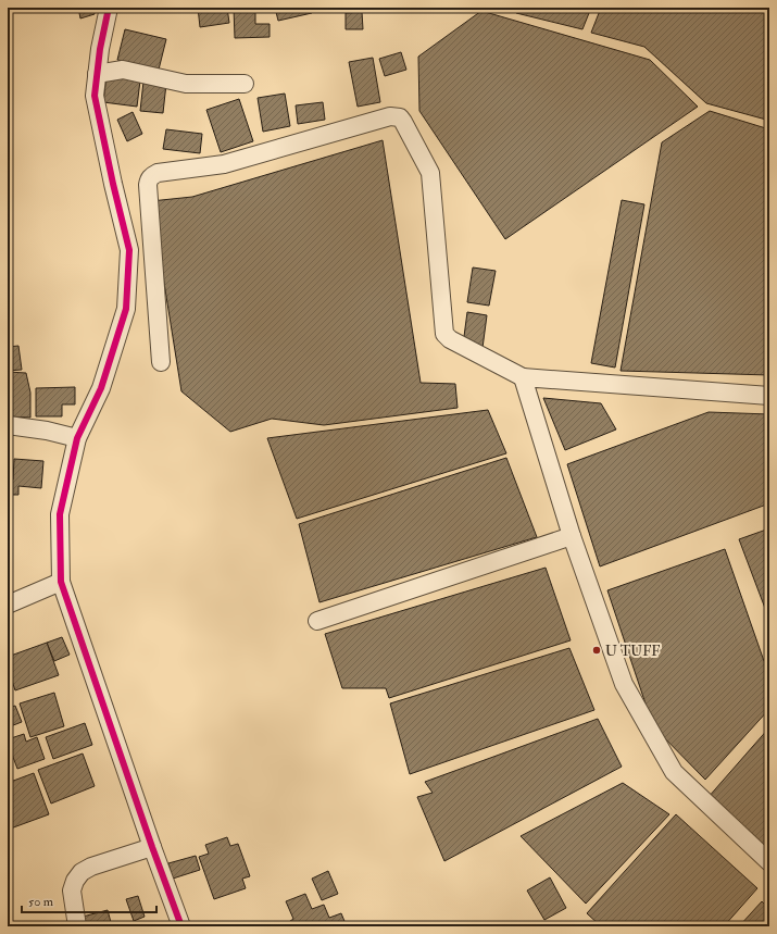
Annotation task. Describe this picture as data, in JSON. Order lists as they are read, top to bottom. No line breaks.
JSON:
{"places":["U TUFF"],"scale_bar":"50 m"}
